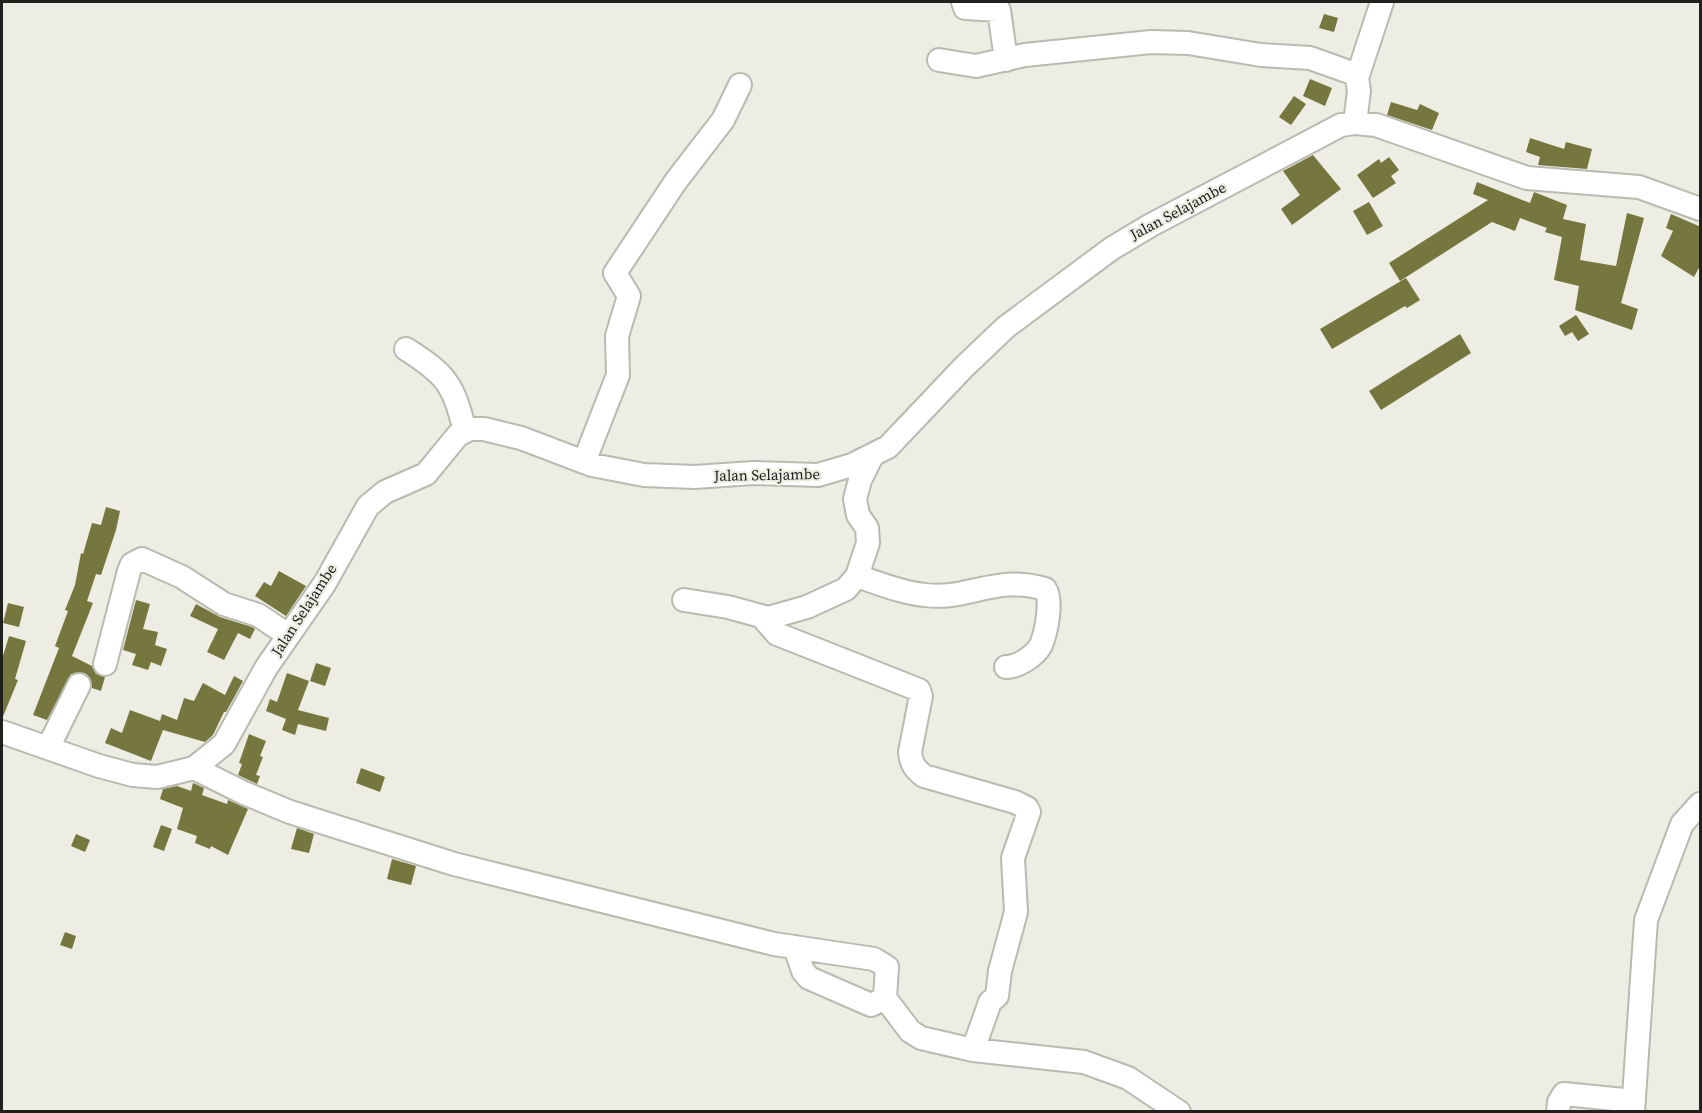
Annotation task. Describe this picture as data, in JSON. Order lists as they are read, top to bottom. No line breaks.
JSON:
{"streets":{"street":["Jalan Selajambe"]}}
